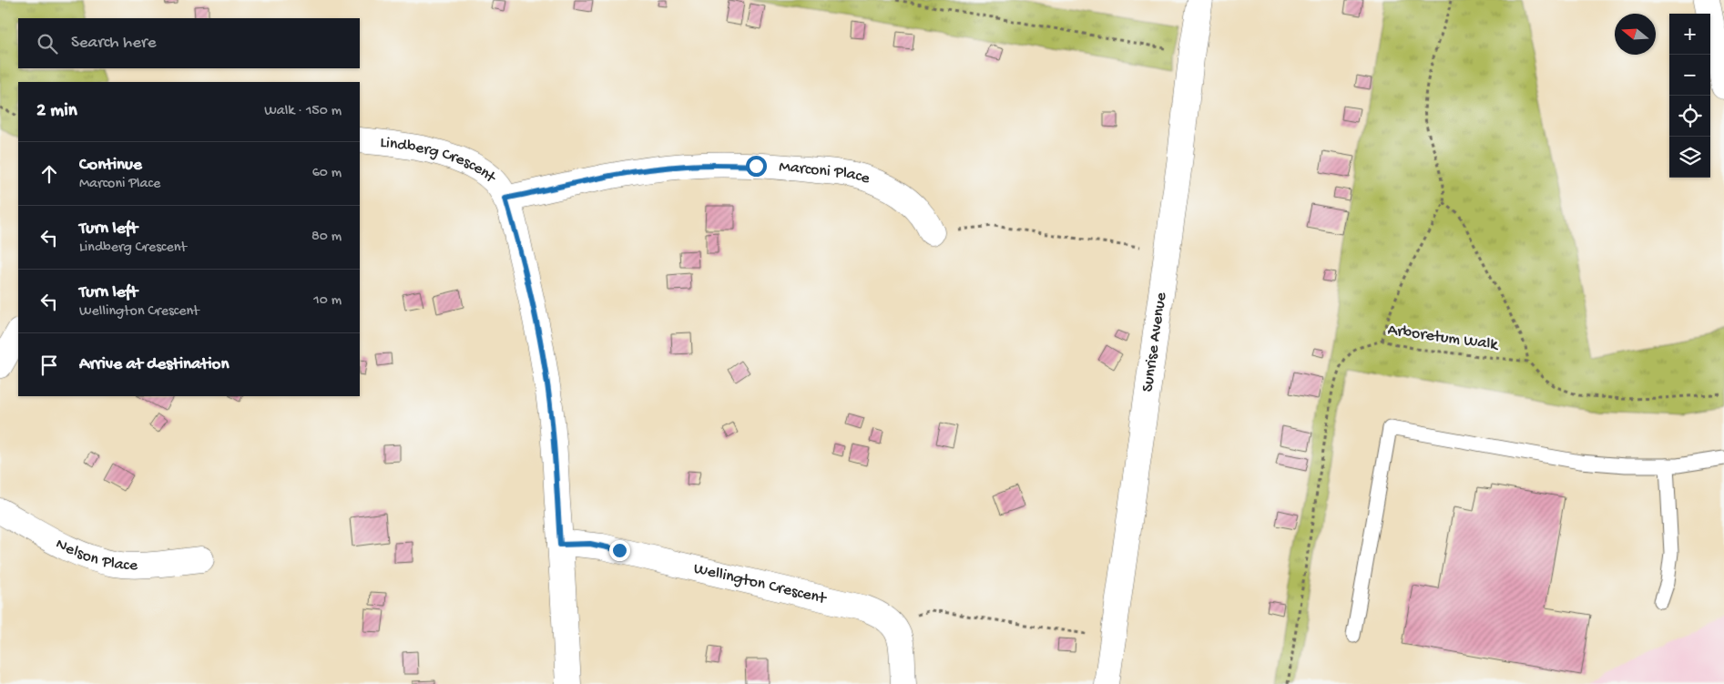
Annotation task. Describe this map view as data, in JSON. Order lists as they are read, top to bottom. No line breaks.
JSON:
{"streets":{"street":["Lindberg Crescent","Marconi Place","Sunrise Avenue","Nelson Place","Wellington Crescent"],"path":["Arboretum Walk"]},"crossings":[["Lindberg Crescent","Marconi Place"],["Lindberg Crescent","Wellington Crescent"]],"north":"left","page":{"map_buttons":["+","−"],"search":"Search here","heading":["2 min","Walk · 150 m"],"list":[["Continue","Marconi Place","60 m"],["Turn left","Lindberg Crescent","80 m"],["Turn left","Wellington Crescent","10 m"],"Arrive at destination"]}}
